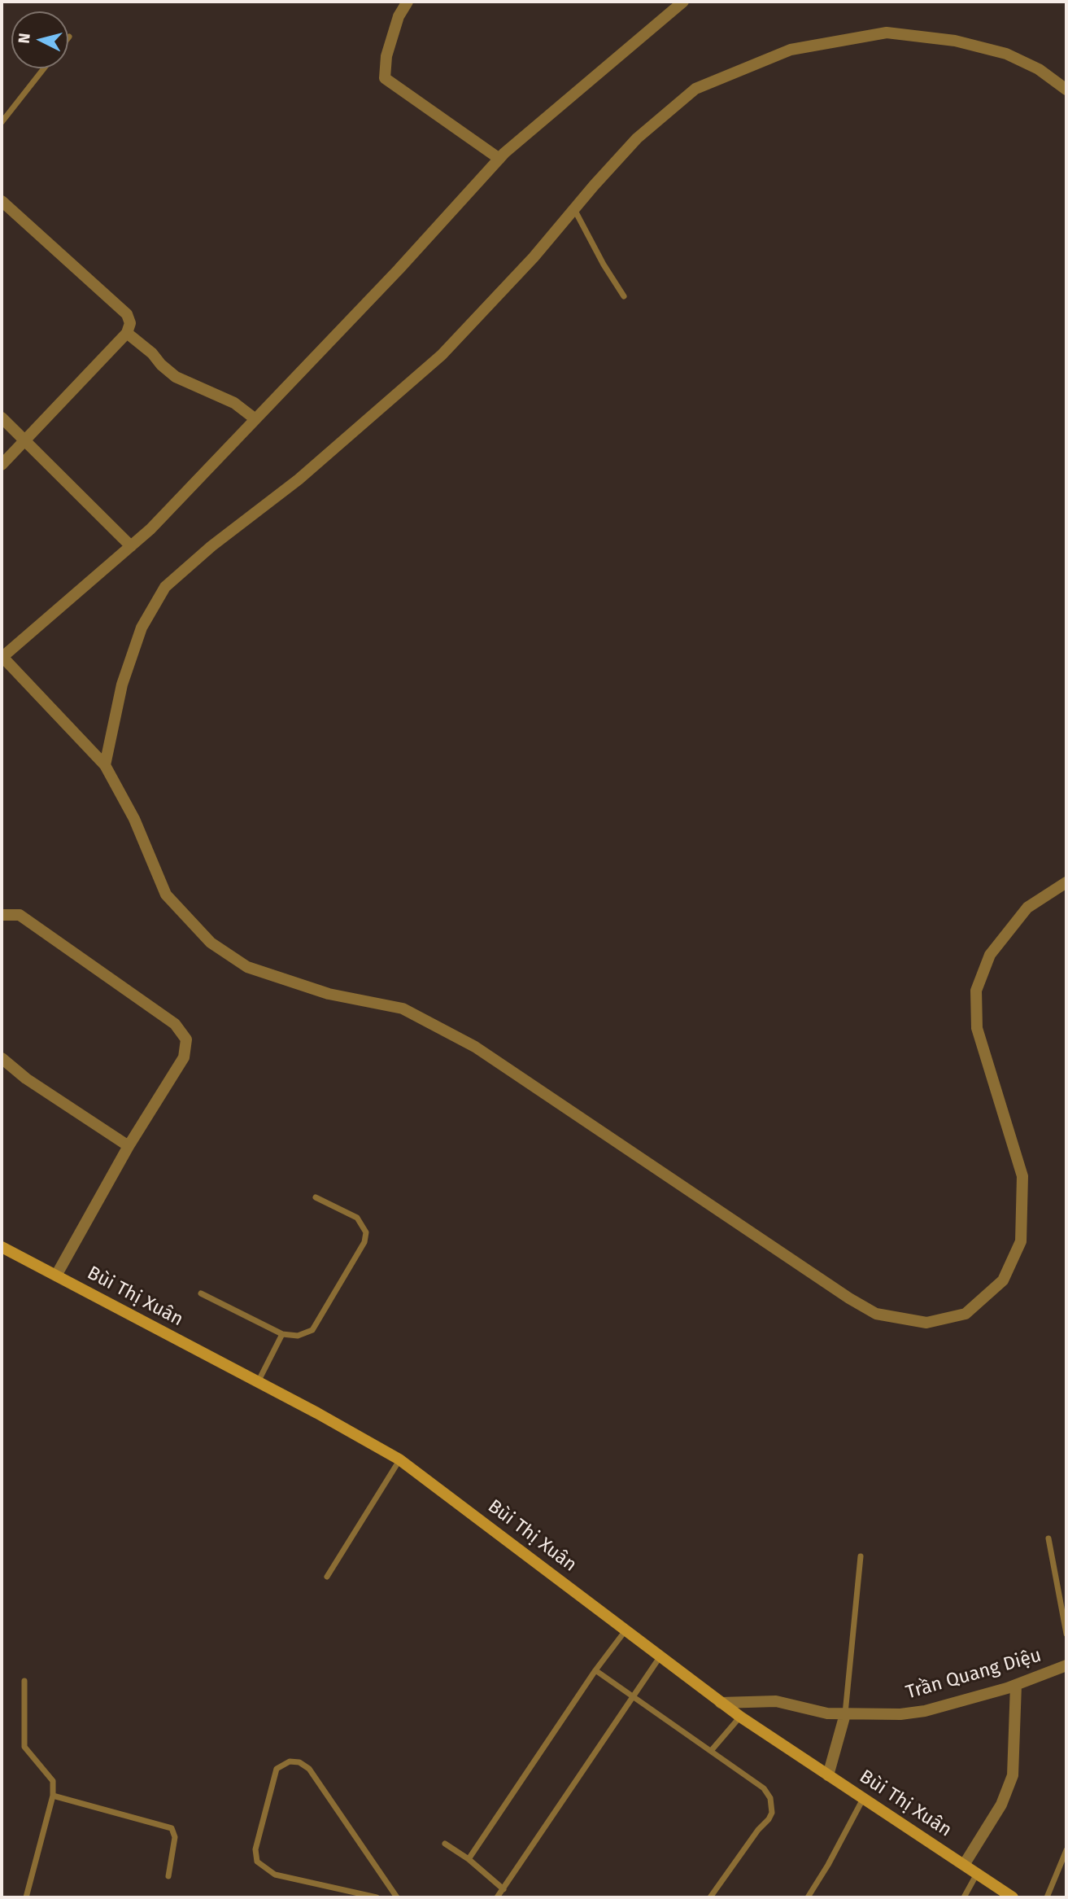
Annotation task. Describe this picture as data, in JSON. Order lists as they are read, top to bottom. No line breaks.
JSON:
{"streets":{"main road":["Bùi Thị Xuân"],"street":["Trần Quang Diệu"]},"crossings":[["Bùi Thị Xuân","Trần Quang Diệu"]],"north":"left"}
